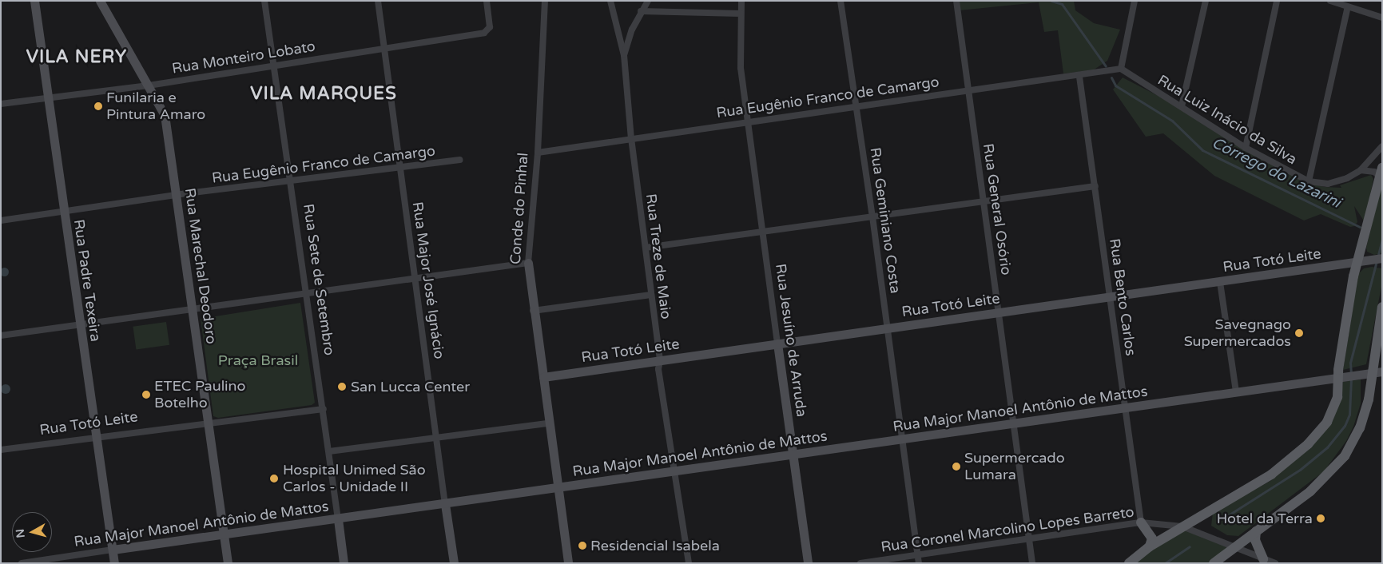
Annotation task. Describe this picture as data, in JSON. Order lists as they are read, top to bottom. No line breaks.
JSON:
{"streets":{"street":["Rua Monteiro Lobato","Rua Eugênio Franco de Camargo","Rua Luiz Inácio da Silva","Conde do Pinhal","Rua General Osório","Rua Geminiano Costa","Rua Treze de Maio","Rua Totó Leite","Rua Marechal Deodoro","Rua Sete de Setembro","Rua Padre Texeira","Rua Major José Ignácio","Rua Bento Carlos","Rua Jesuíno de Arruda","Rua Major Manoel Antônio de Mattos","Rua Coronel Marcolino Lopes Barreto"]},"crossings":[["Rua Monteiro Lobato","Rua Marechal Deodoro"],["Rua Monteiro Lobato","Rua Sete de Setembro"],["Rua Monteiro Lobato","Rua Padre Texeira"],["Rua Monteiro Lobato","Rua Major José Ignácio"],["Rua Eugênio Franco de Camargo","Rua Luiz Inácio da Silva"],["Rua Eugênio Franco de Camargo","Conde do Pinhal"],["Rua Eugênio Franco de Camargo","Rua General Osório"],["Rua Eugênio Franco de Camargo","Rua Geminiano Costa"],["Rua Eugênio Franco de Camargo","Rua Treze de Maio"],["Rua Eugênio Franco de Camargo","Rua Marechal Deodoro"],["Rua Eugênio Franco de Camargo","Rua Sete de Setembro"],["Rua Eugênio Franco de Camargo","Rua Padre Texeira"],["Rua Eugênio Franco de Camargo","Rua Major José Ignácio"],["Rua Eugênio Franco de Camargo","Rua Bento Carlos"],["Rua Eugênio Franco de Camargo","Rua Jesuíno de Arruda"],["Conde do Pinhal","Rua Totó Leite"],["Conde do Pinhal","Rua Major Manoel Antônio de Mattos"],["Rua General Osório","Rua Totó Leite"],["Rua General Osório","Rua Major Manoel Antônio de Mattos"],["Rua General Osório","Rua Coronel Marcolino Lopes Barreto"],["Rua Geminiano Costa","Rua Totó Leite"],["Rua Geminiano Costa","Rua Major Manoel Antônio de Mattos"],["Rua Geminiano Costa","Rua Coronel Marcolino Lopes Barreto"],["Rua Treze de Maio","Rua Totó Leite"],["Rua Treze de Maio","Rua Major Manoel Antônio de Mattos"],["Rua Totó Leite","Rua Marechal Deodoro"],["Rua Totó Leite","Rua Sete de Setembro"],["Rua Totó Leite","Rua Padre Texeira"],["Rua Totó Leite","Rua Bento Carlos"],["Rua Totó Leite","Rua Jesuíno de Arruda"],["Rua Marechal Deodoro","Rua Major Manoel Antônio de Mattos"],["Rua Sete de Setembro","Rua Major Manoel Antônio de Mattos"],["Rua Padre Texeira","Rua Major Manoel Antônio de Mattos"],["Rua Major José Ignácio","Rua Major Manoel Antônio de Mattos"],["Rua Bento Carlos","Rua Major Manoel Antônio de Mattos"],["Rua Bento Carlos","Rua Coronel Marcolino Lopes Barreto"],["Rua Jesuíno de Arruda","Rua Major Manoel Antônio de Mattos"]],"districts":["VILA NERY","VILA MARQUES"],"water":["Córrego do Lazarini"],"parks":["Praça Brasil"],"places":["Funilaria e Pintura Amaro","Savegnago Supermercados","San Lucca Center","ETEC Paulino Botelho","Supermercado Lumara","Hospital Unimed São Carlos - Unidade II","Hotel da Terra","Residencial Isabela"],"north":"left"}
